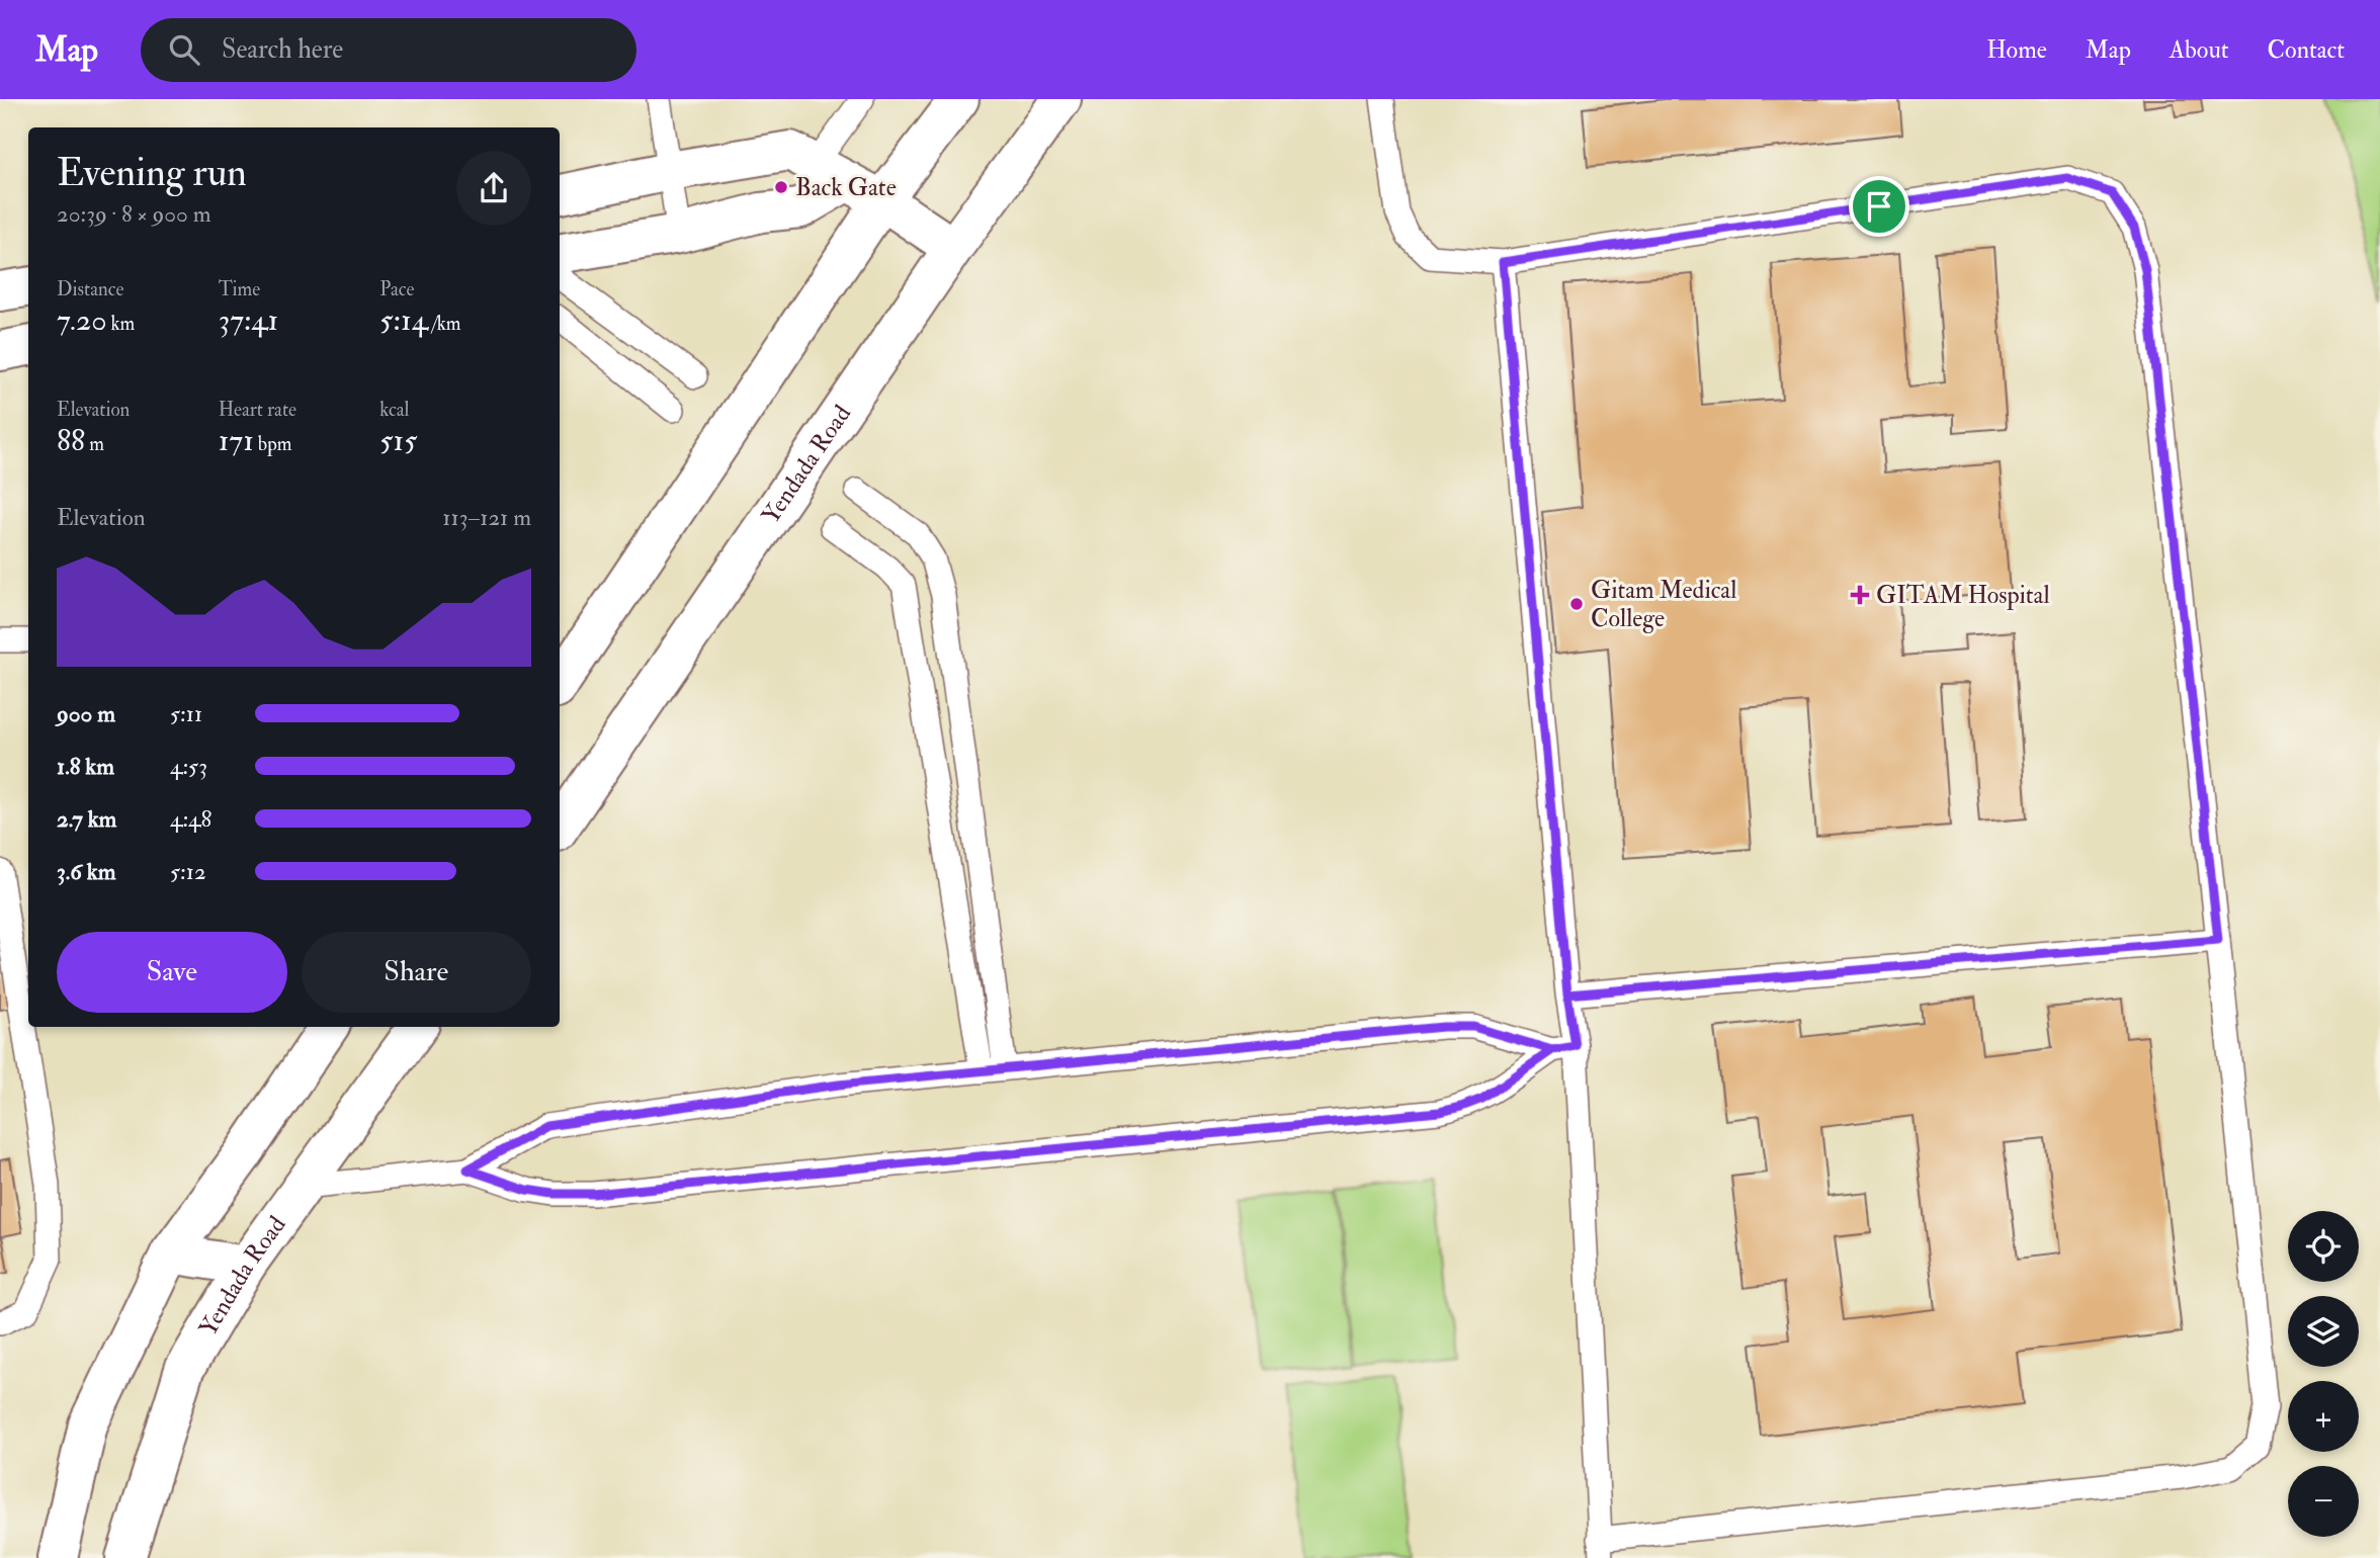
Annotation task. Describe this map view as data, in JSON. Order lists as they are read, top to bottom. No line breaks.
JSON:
{"streets":{"main road":["Yendada Road"]},"places":{"other":["Back Gate","Gitam Medical College"],"health":["GITAM Hospital"]},"page":{"header":"Map","search":"Search here","nav":["Home","Map","About","Contact"],"heading":["Evening run","20:39 · 8 × 900 m"],"stats":[["Distance","7.20 km"],["Time","37:41"],["Pace","5:14 /km"],["Elevation","88 m"],["Heart rate","171 bpm"],["kcal","515"]],"chart":["Elevation","113–121 m"],"list":[{"name":"900 m","note":"5:11"},{"name":"1.8 km","note":"4:53"},{"name":"2.7 km","note":"4:48"},{"name":"3.6 km","note":"5:12"}],"buttons":["Save","Share"],"map_buttons":["+","−"]}}
